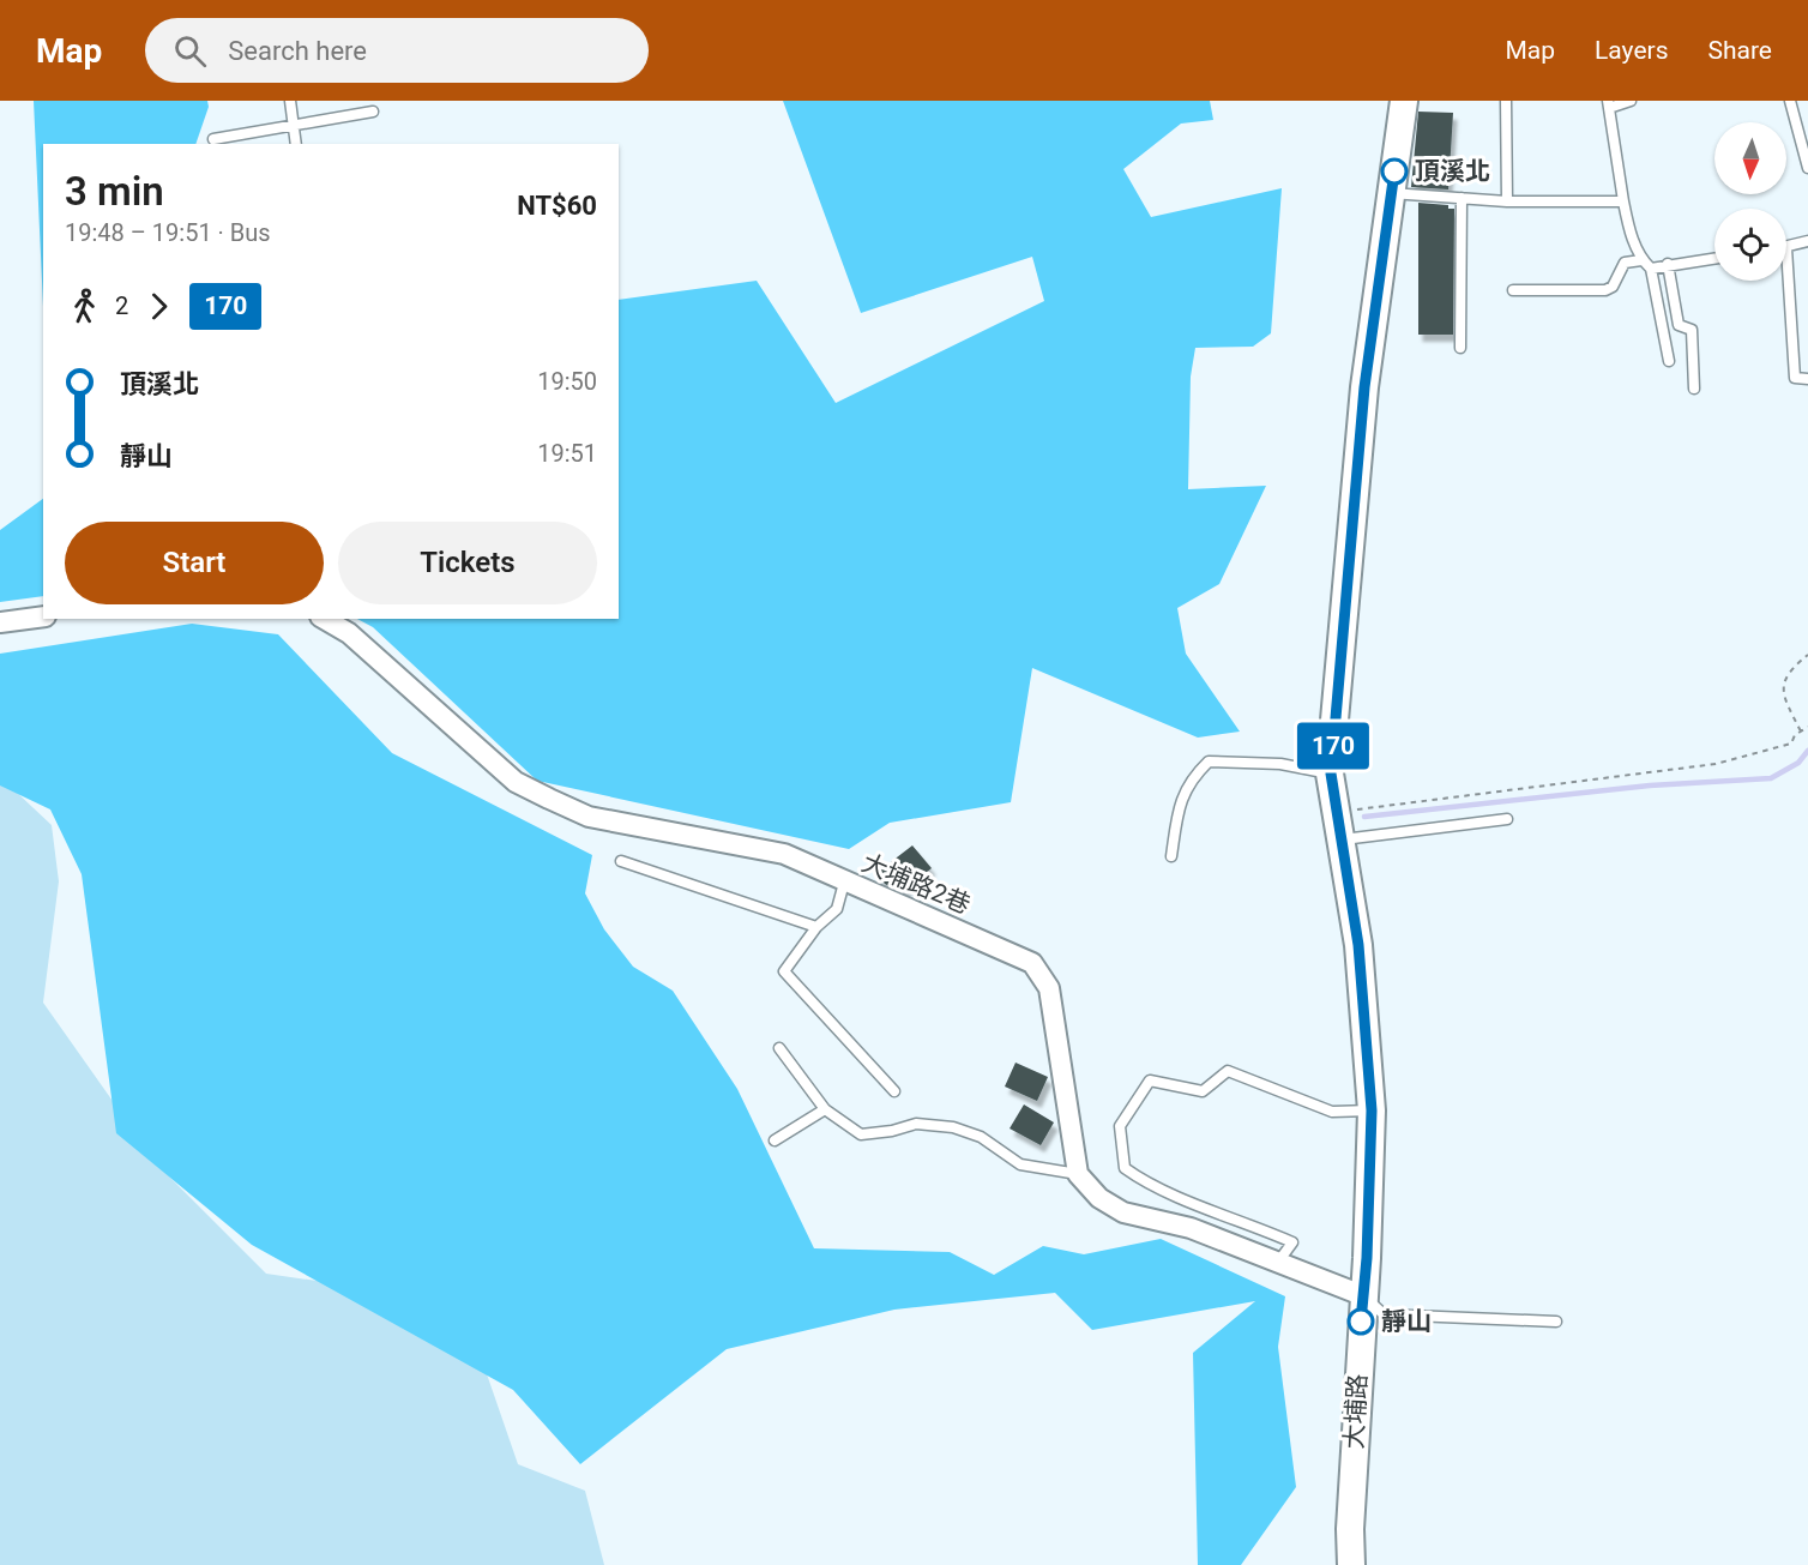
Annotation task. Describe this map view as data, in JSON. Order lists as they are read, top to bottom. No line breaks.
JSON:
{"streets":{"main road":["大埔路"],"street":["大埔路2巷"]},"places":["頂溪北","靜山"],"lines":["bus line 170"],"north":"bottom","page":{"header":"Map","search":"Search here","nav":["Map","Layers","Share"],"on_map":"170","heading":["3 min","19:48 – 19:51 · Bus","NT$60"],"legs":["2","170"],"list":[{"name":"頂溪北","value":"19:50"},{"name":"靜山","value":"19:51"}],"buttons":["Start","Tickets"]}}
